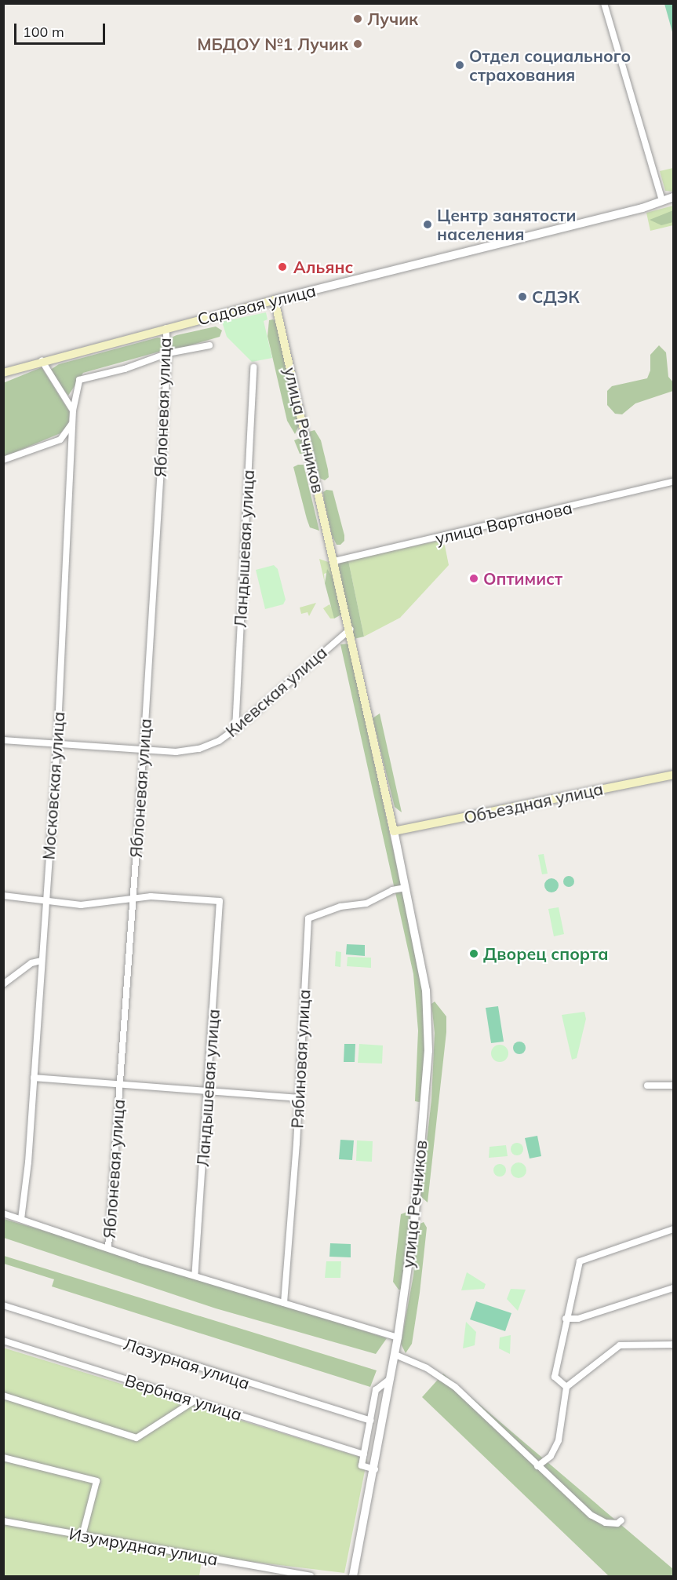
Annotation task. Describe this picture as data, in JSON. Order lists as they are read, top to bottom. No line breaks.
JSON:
{"streets":{"main road":["Садовая улица","улица Речников","Объездная улица"],"street":["Яблоневая улица","улица Вартанова","Ландышевая улица","Киевская улица","Московская улица","Рябиновая улица","Лазурная улица","Вербная улица","Изумрудная улица"]},"crossings":[["Садовая улица","Яблоневая улица"],["Садовая улица","улица Речников"],["Яблоневая улица","Ландышевая улица"],["Яблоневая улица","Киевская улица"],["улица Речников","улица Вартанова"],["улица Речников","Киевская улица"],["улица Речников","Объездная улица"],["улица Речников","Рябиновая улица"],["Ландышевая улица","Киевская улица"],["Киевская улица","Московская улица"]],"places":["Лучик","МБДОУ №1 Лучик","Отдел социального страхования","Центр занятости населения","Альянс","СДЭК","Оптимист","Дворец спорта"],"scale_bar":"100 m"}
